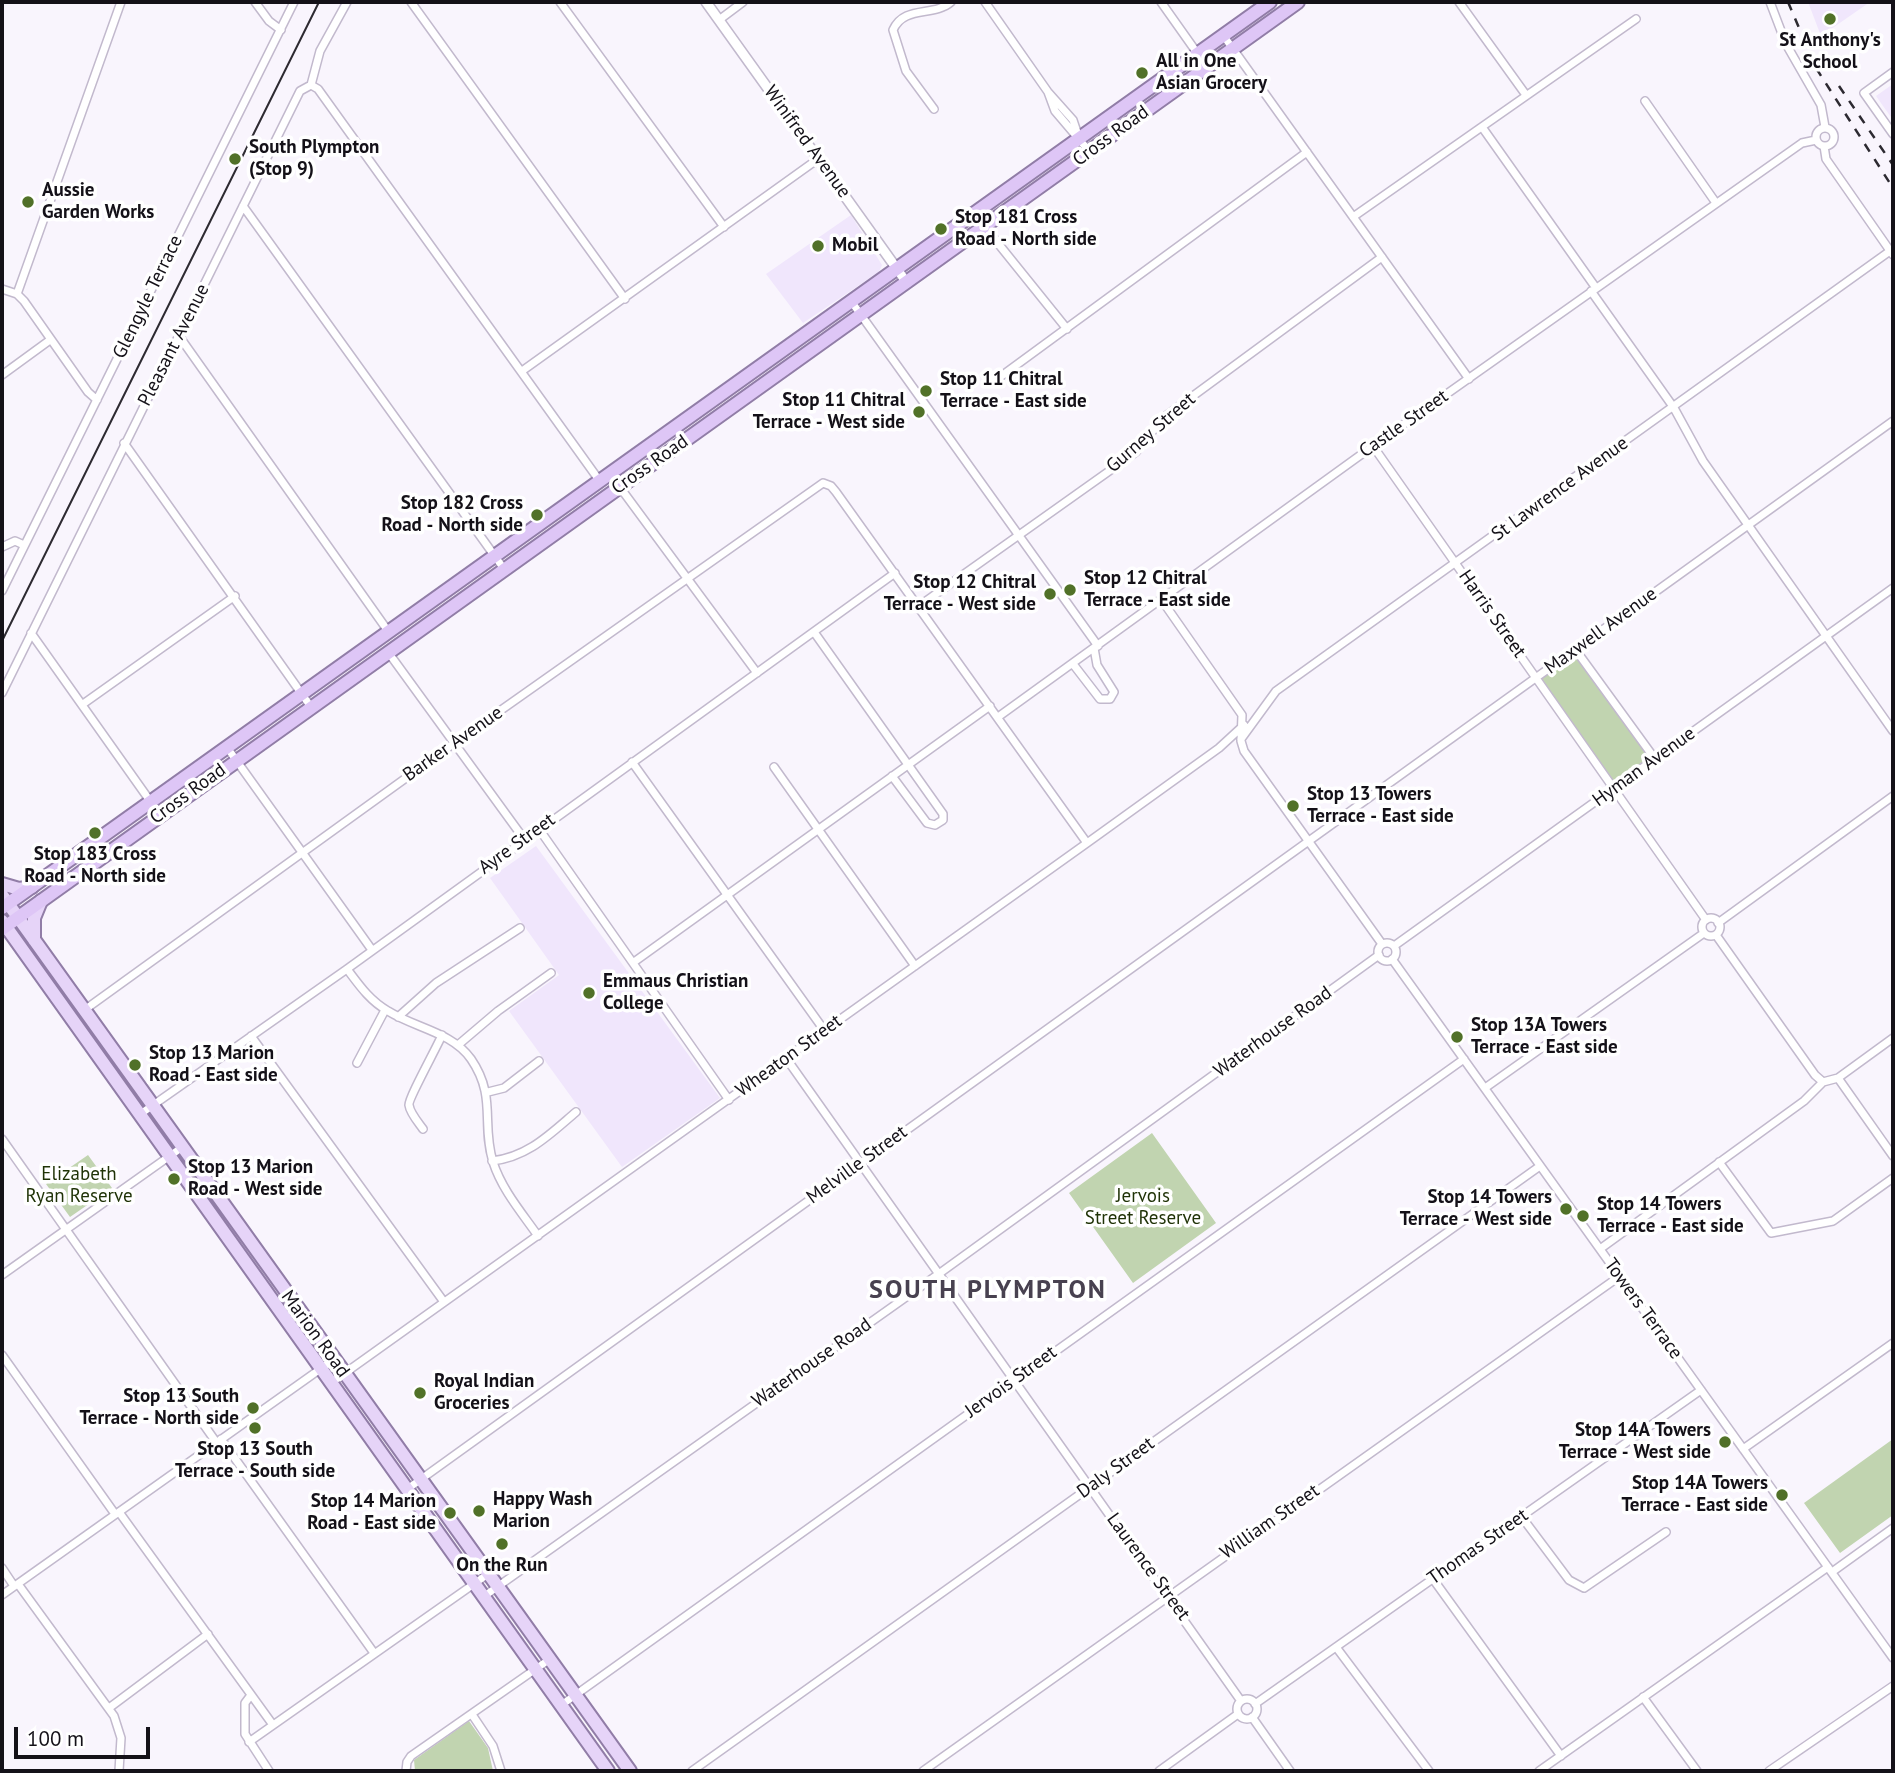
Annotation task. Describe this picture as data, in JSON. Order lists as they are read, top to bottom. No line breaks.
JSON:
{"streets":{"highway":["Cross Road"],"main road":["Marion Road"],"street":["Winifred Avenue","Glengyle Terrace","Pleasant Avenue","Castle Street","Gurney Street","St Lawrence Avenue","Harris Street","Maxwell Avenue","Barker Avenue","Hyman Avenue","Ayre Street","Waterhouse Road","Wheaton Street","Melville Street","Towers Terrace","Jervois Street","Daly Street","William Street","Thomas Street","Laurence Street"]},"crossings":[["Cross Road","Winifred Avenue"],["Cross Road","Marion Road"],["Castle Street","Harris Street"],["St Lawrence Avenue","Harris Street"],["Harris Street","Maxwell Avenue"],["Harris Street","Hyman Avenue"],["Maxwell Avenue","Melville Street"],["Barker Avenue","Ayre Street"],["Barker Avenue","Marion Road"],["Hyman Avenue","Waterhouse Road"],["Hyman Avenue","Towers Terrace"],["Ayre Street","Marion Road"],["Waterhouse Road","Towers Terrace"],["Waterhouse Road","Marion Road"],["Waterhouse Road","Laurence Street"],["Wheaton Street","Marion Road"],["Wheaton Street","Laurence Street"],["Melville Street","Marion Road"],["Melville Street","Laurence Street"],["Towers Terrace","Jervois Street"],["Towers Terrace","Daly Street"],["Towers Terrace","William Street"],["Towers Terrace","Thomas Street"],["Marion Road","Jervois Street"],["Jervois Street","Laurence Street"],["Daly Street","Laurence Street"],["William Street","Laurence Street"],["Thomas Street","Laurence Street"]],"districts":["SOUTH PLYMPTON"],"parks":["Elizabeth Ryan Reserve","Jervois Street Reserve"],"places":["St Anthony's School","All in One Asian Grocery","South Plympton (Stop 9)","Aussie Garden Works","Stop 181 Cross Road - North side","Mobil","Stop 11 Chitral Terrace - East side","Stop 11 Chitral Terrace - West side","Stop 182 Cross Road - North side","Stop 12 Chitral Terrace - East side","Stop 12 Chitral Terrace - West side","Stop 13 Towers Terrace - East side","Stop 183 Cross Road - North side","Emmaus Christian College","Stop 13A Towers Terrace - East side","Stop 13 Marion Road - East side","Stop 13 Marion Road - West side","Stop 14 Towers Terrace - West side","Stop 14 Towers Terrace - East side","Royal Indian Groceries","Stop 13 South Terrace - North side","Stop 13 South Terrace - South side","Stop 14A Towers Terrace - West side","Stop 14A Towers Terrace - East side","Happy Wash Marion","Stop 14 Marion Road - East side","On the Run"],"scale_bar":"100 m"}
